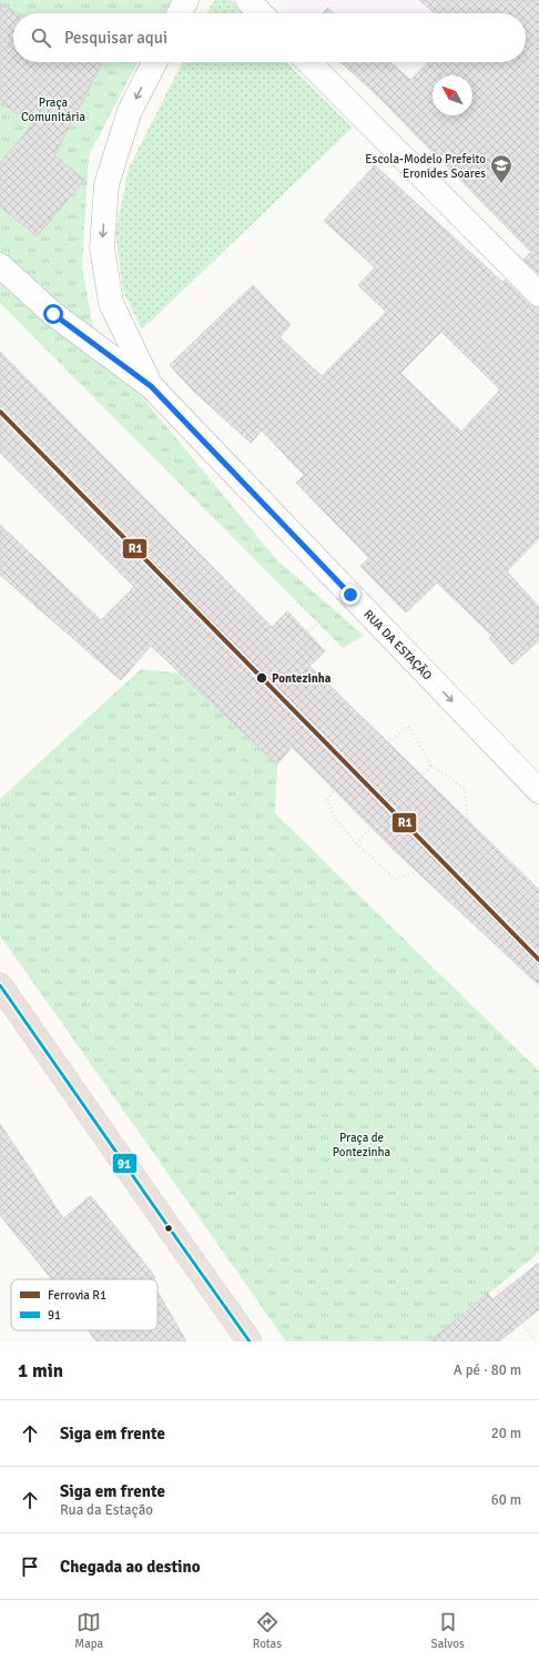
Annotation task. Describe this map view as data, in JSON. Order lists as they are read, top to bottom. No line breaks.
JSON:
{"streets":{"street":["RUA DA ESTAÇÃO"]},"one_way":["RUA DA ESTAÇÃO"],"parks":["Praça Comunitária","Praça de Pontezinha"],"places":{"school or university":["Escola-Modelo Prefeito Eronides Soares"],"other":["Pontezinha"]},"lines":["rail line R1","transit line 91"],"legend":["Ferrovia R1","91"],"north":"top left","page":{"search":"Pesquisar aqui","heading":["1 min","A pé · 80 m"],"list":[["Siga em frente","20 m"],["Siga em frente","Rua da Estação","60 m"],"Chegada ao destino"],"nav":["Mapa","Rotas","Salvos"]}}
